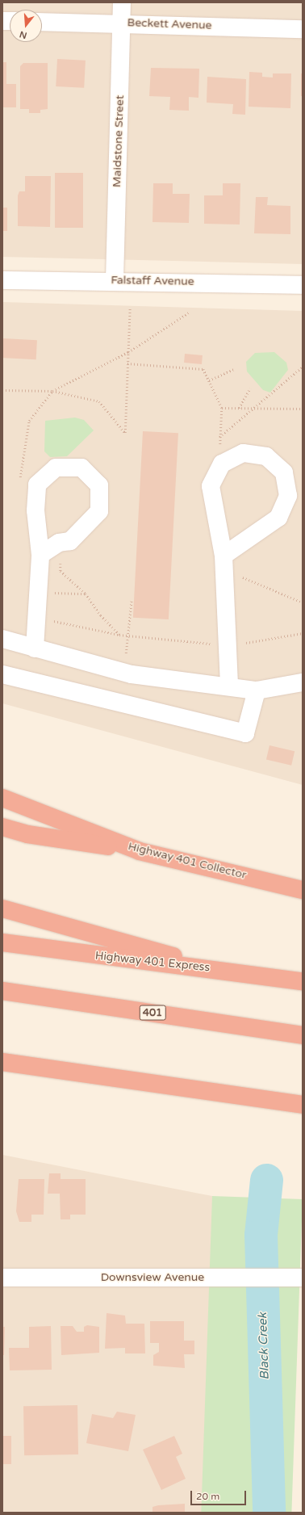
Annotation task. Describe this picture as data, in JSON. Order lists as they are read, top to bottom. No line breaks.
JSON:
{"streets":{"highway":["Highway 401 Collector","Highway 401 Express","401"],"street":["Beckett Avenue","Maidstone Street","Falstaff Avenue","Downsview Avenue"]},"crossings":[["Beckett Avenue","Maidstone Street"],["Maidstone Street","Falstaff Avenue"]],"water":["Black Creek"],"scale_bar":"20 m","north":"bottom"}
